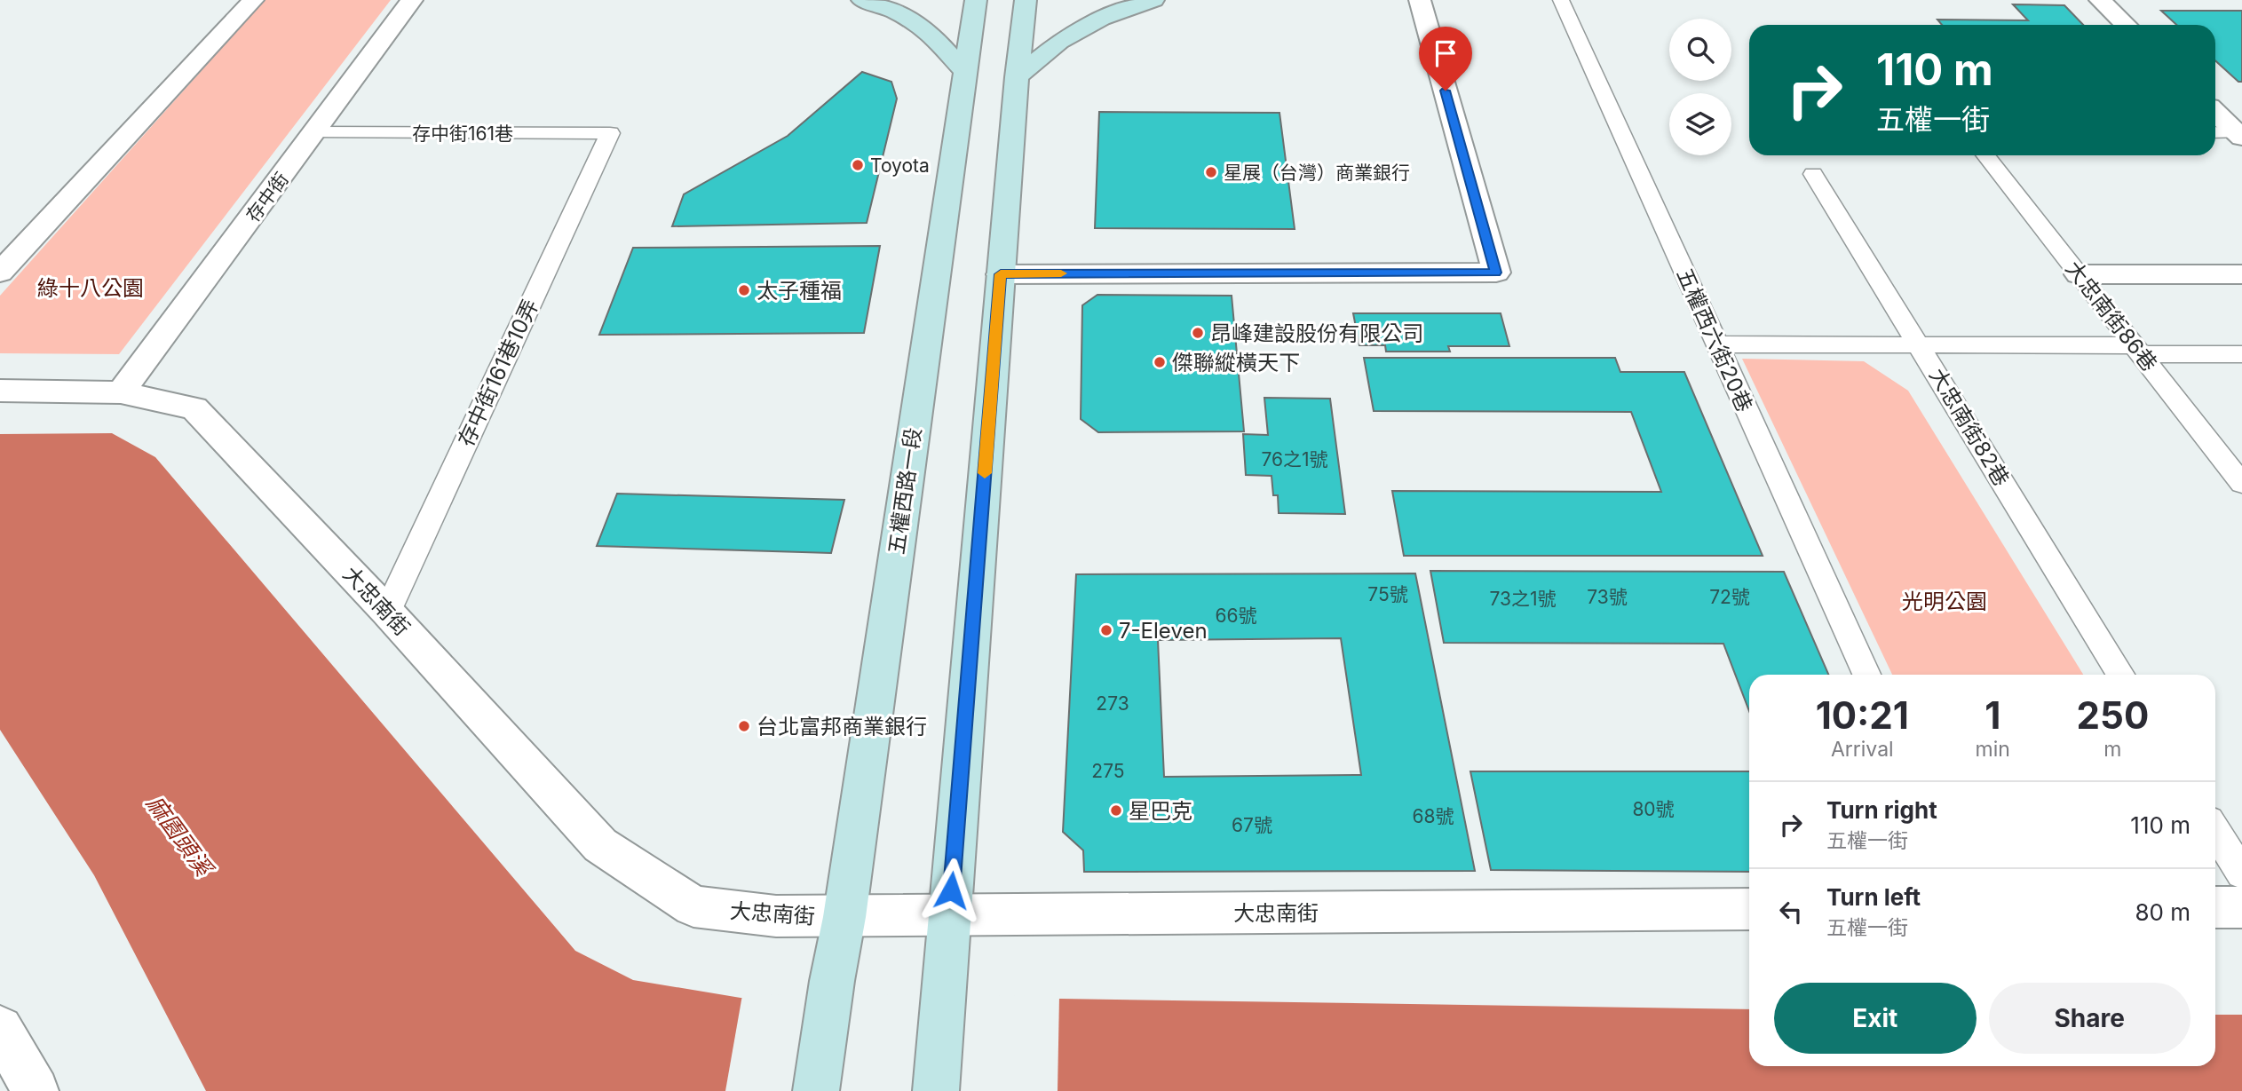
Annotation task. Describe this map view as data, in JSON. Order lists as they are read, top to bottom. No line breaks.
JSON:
{"streets":{"main road":["五權西路一段"],"street":["存中街","大忠南街"],"lane":["存中街161巷","大忠南街86巷","五權西六街20巷","存中街161巷10弄","大忠南街82巷"]},"crossings":[["存中街161巷","存中街"],["存中街161巷","存中街161巷10弄"],["存中街","大忠南街"],["存中街161巷10弄","大忠南街"],["五權西路一段","大忠南街"]],"water":["麻園頭溪"],"parks":["綠十八公園","光明公園"],"places":["Toyota","星展（台灣）商業銀行","太子種福","昂峰建設股份有限公司","傑聯縱橫天下","7-Eleven","台北富邦商業銀行","星巴克"],"house_numbers":["76之1號","75號","73號","72號","73之1號","66號","273","275","80號","68號","67號"],"page":{"turn":["110 m","五權一街"],"eta":["10:21","Arrival","1","min","250","m"],"list":[{"name":"Turn right","note":"五權一街","value":"110 m"},{"name":"Turn left","note":"五權一街","value":"80 m"}],"buttons":["Exit","Share"]}}
